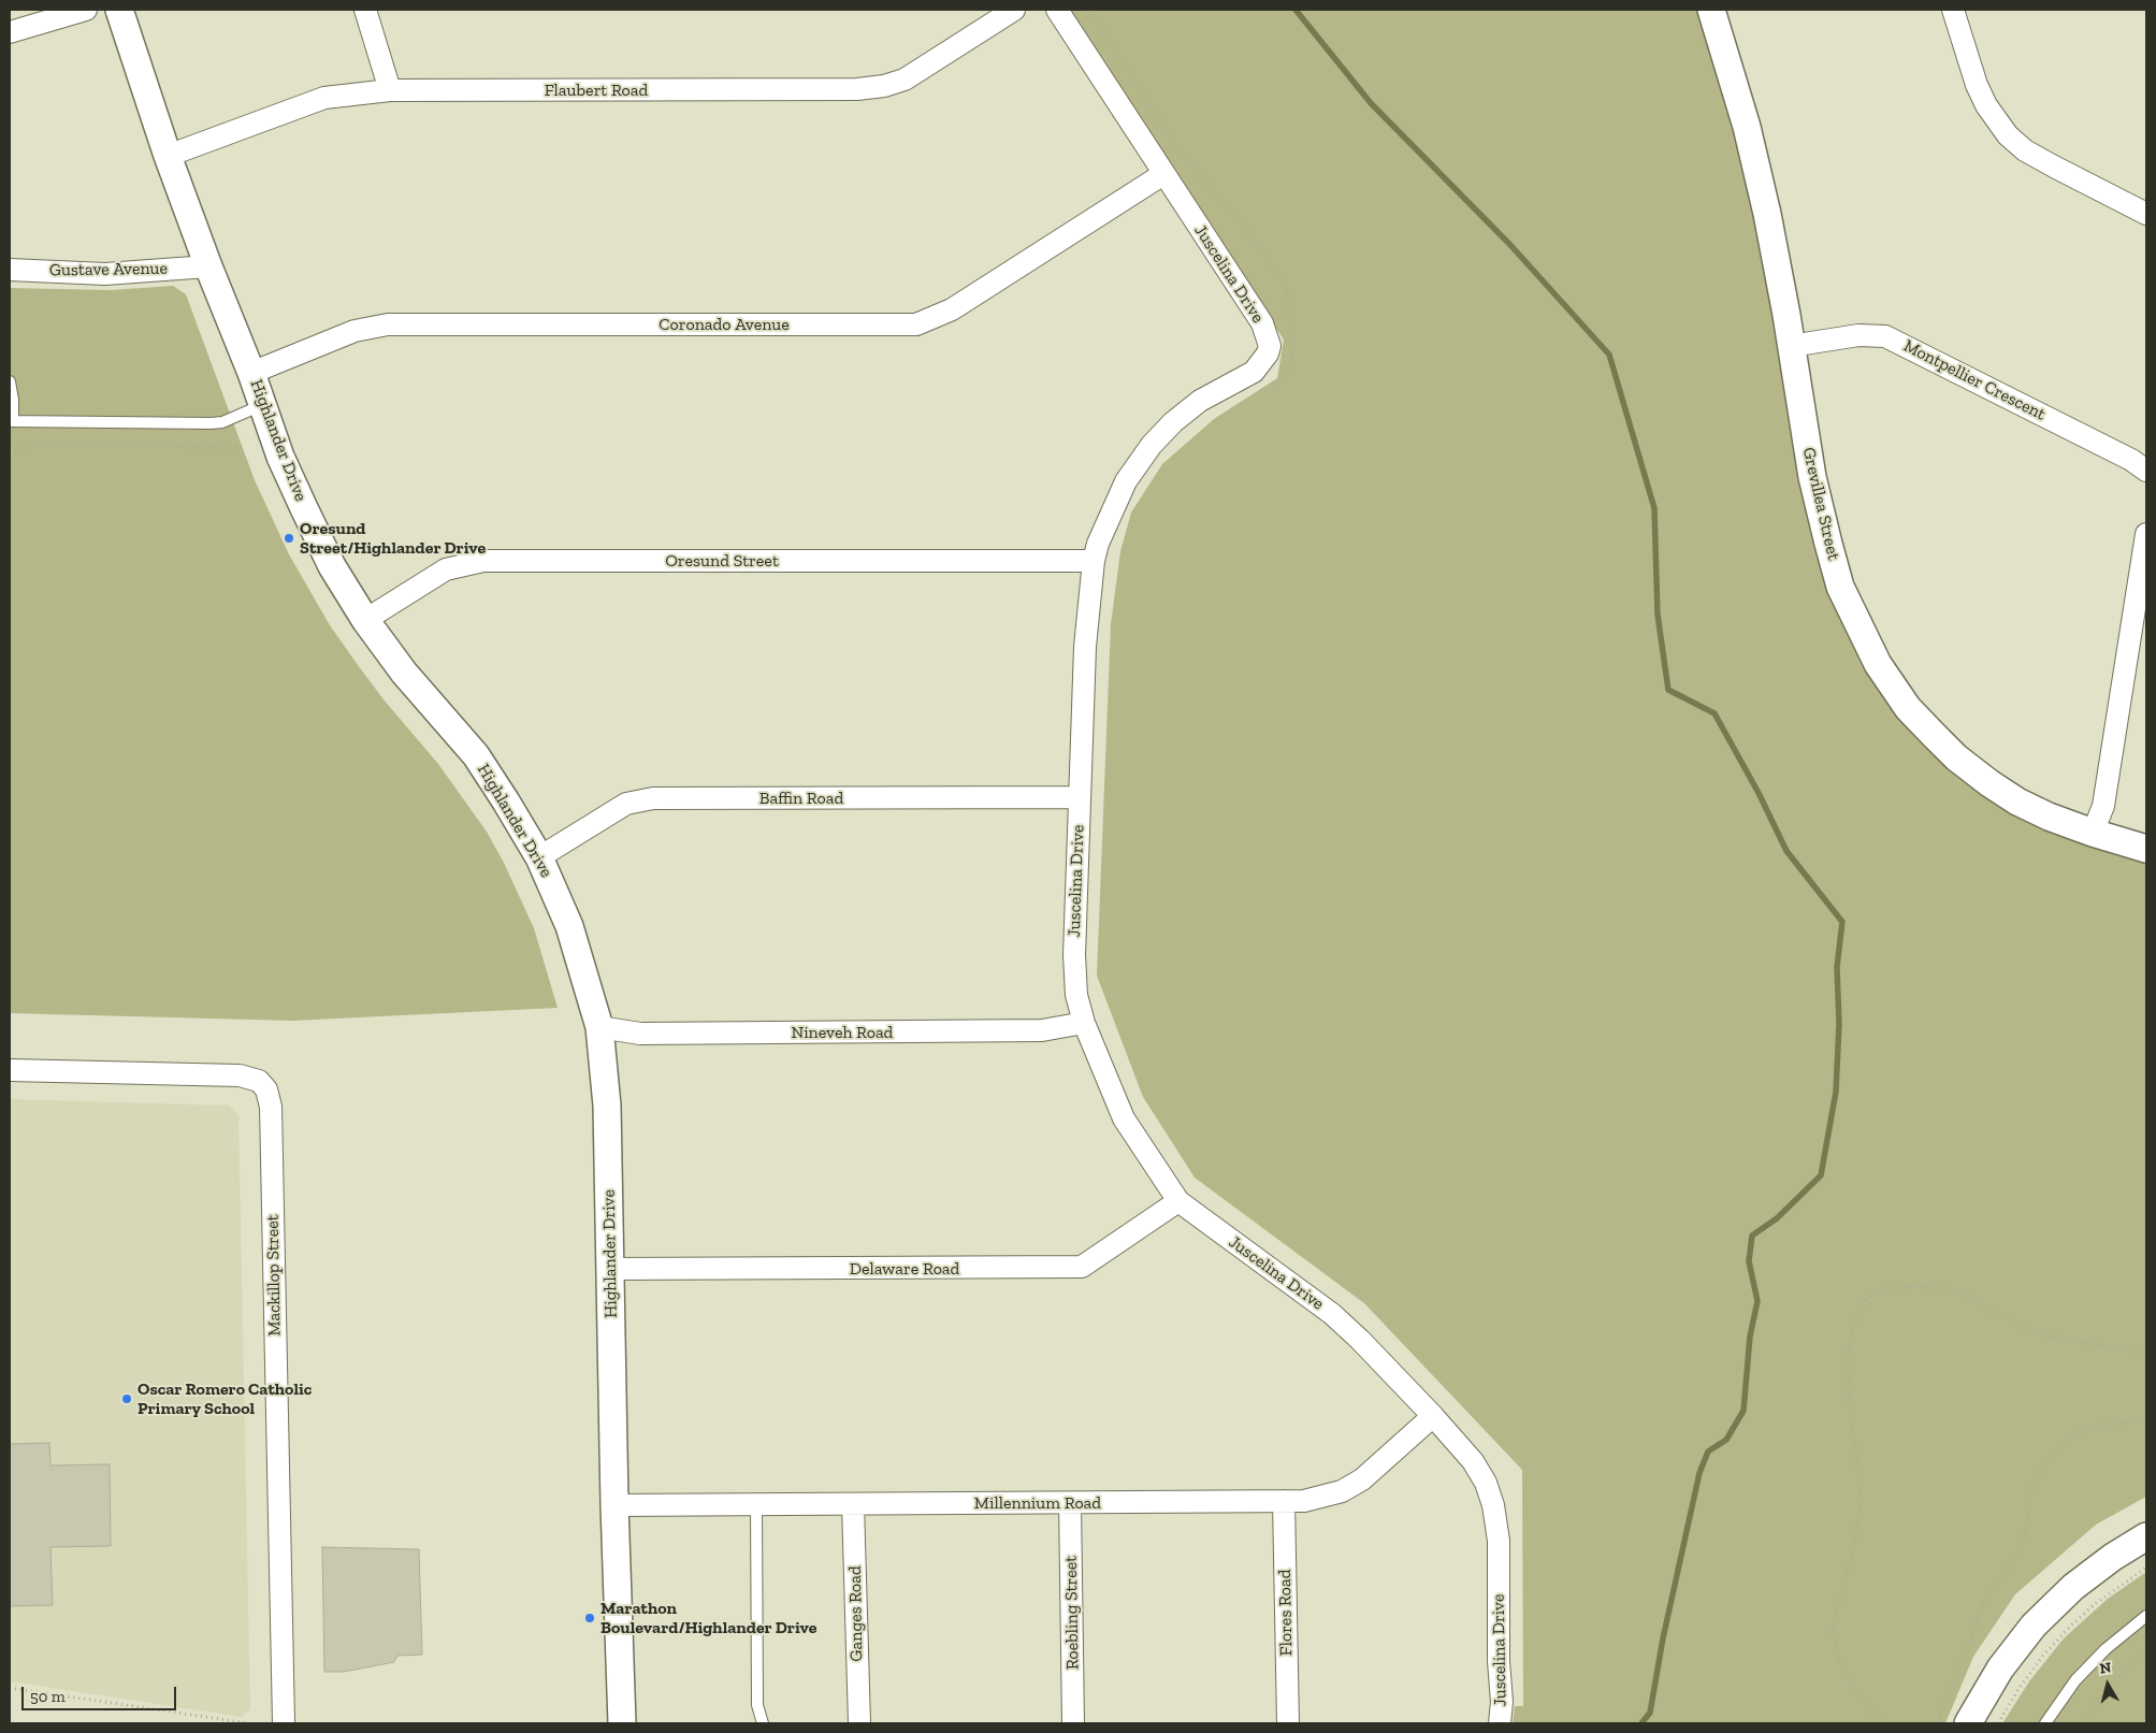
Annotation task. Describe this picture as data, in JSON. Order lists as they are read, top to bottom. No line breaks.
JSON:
{"streets":{"street":["Flaubert Road","Gustave Avenue","Juscelina Drive","Coronado Avenue","Montpellier Crescent","Highlander Drive","Grevillea Street","Oresund Street","Baffin Road","Nineveh Road","Delaware Road","Mackillop Street","Millennium Road","Roebling Street","Flores Road","Ganges Road"]},"crossings":[["Flaubert Road","Highlander Drive"],["Gustave Avenue","Highlander Drive"],["Juscelina Drive","Coronado Avenue"],["Juscelina Drive","Oresund Street"],["Juscelina Drive","Baffin Road"],["Juscelina Drive","Nineveh Road"],["Juscelina Drive","Delaware Road"],["Juscelina Drive","Millennium Road"],["Coronado Avenue","Highlander Drive"],["Montpellier Crescent","Grevillea Street"],["Highlander Drive","Oresund Street"],["Highlander Drive","Baffin Road"],["Highlander Drive","Nineveh Road"],["Highlander Drive","Delaware Road"],["Highlander Drive","Millennium Road"],["Millennium Road","Roebling Street"],["Millennium Road","Flores Road"],["Millennium Road","Ganges Road"]],"places":["Oresund Street/Highlander Drive","Oscar Romero Catholic Primary School","Marathon Boulevard/Highlander Drive"],"scale_bar":"50 m","north":"top"}
